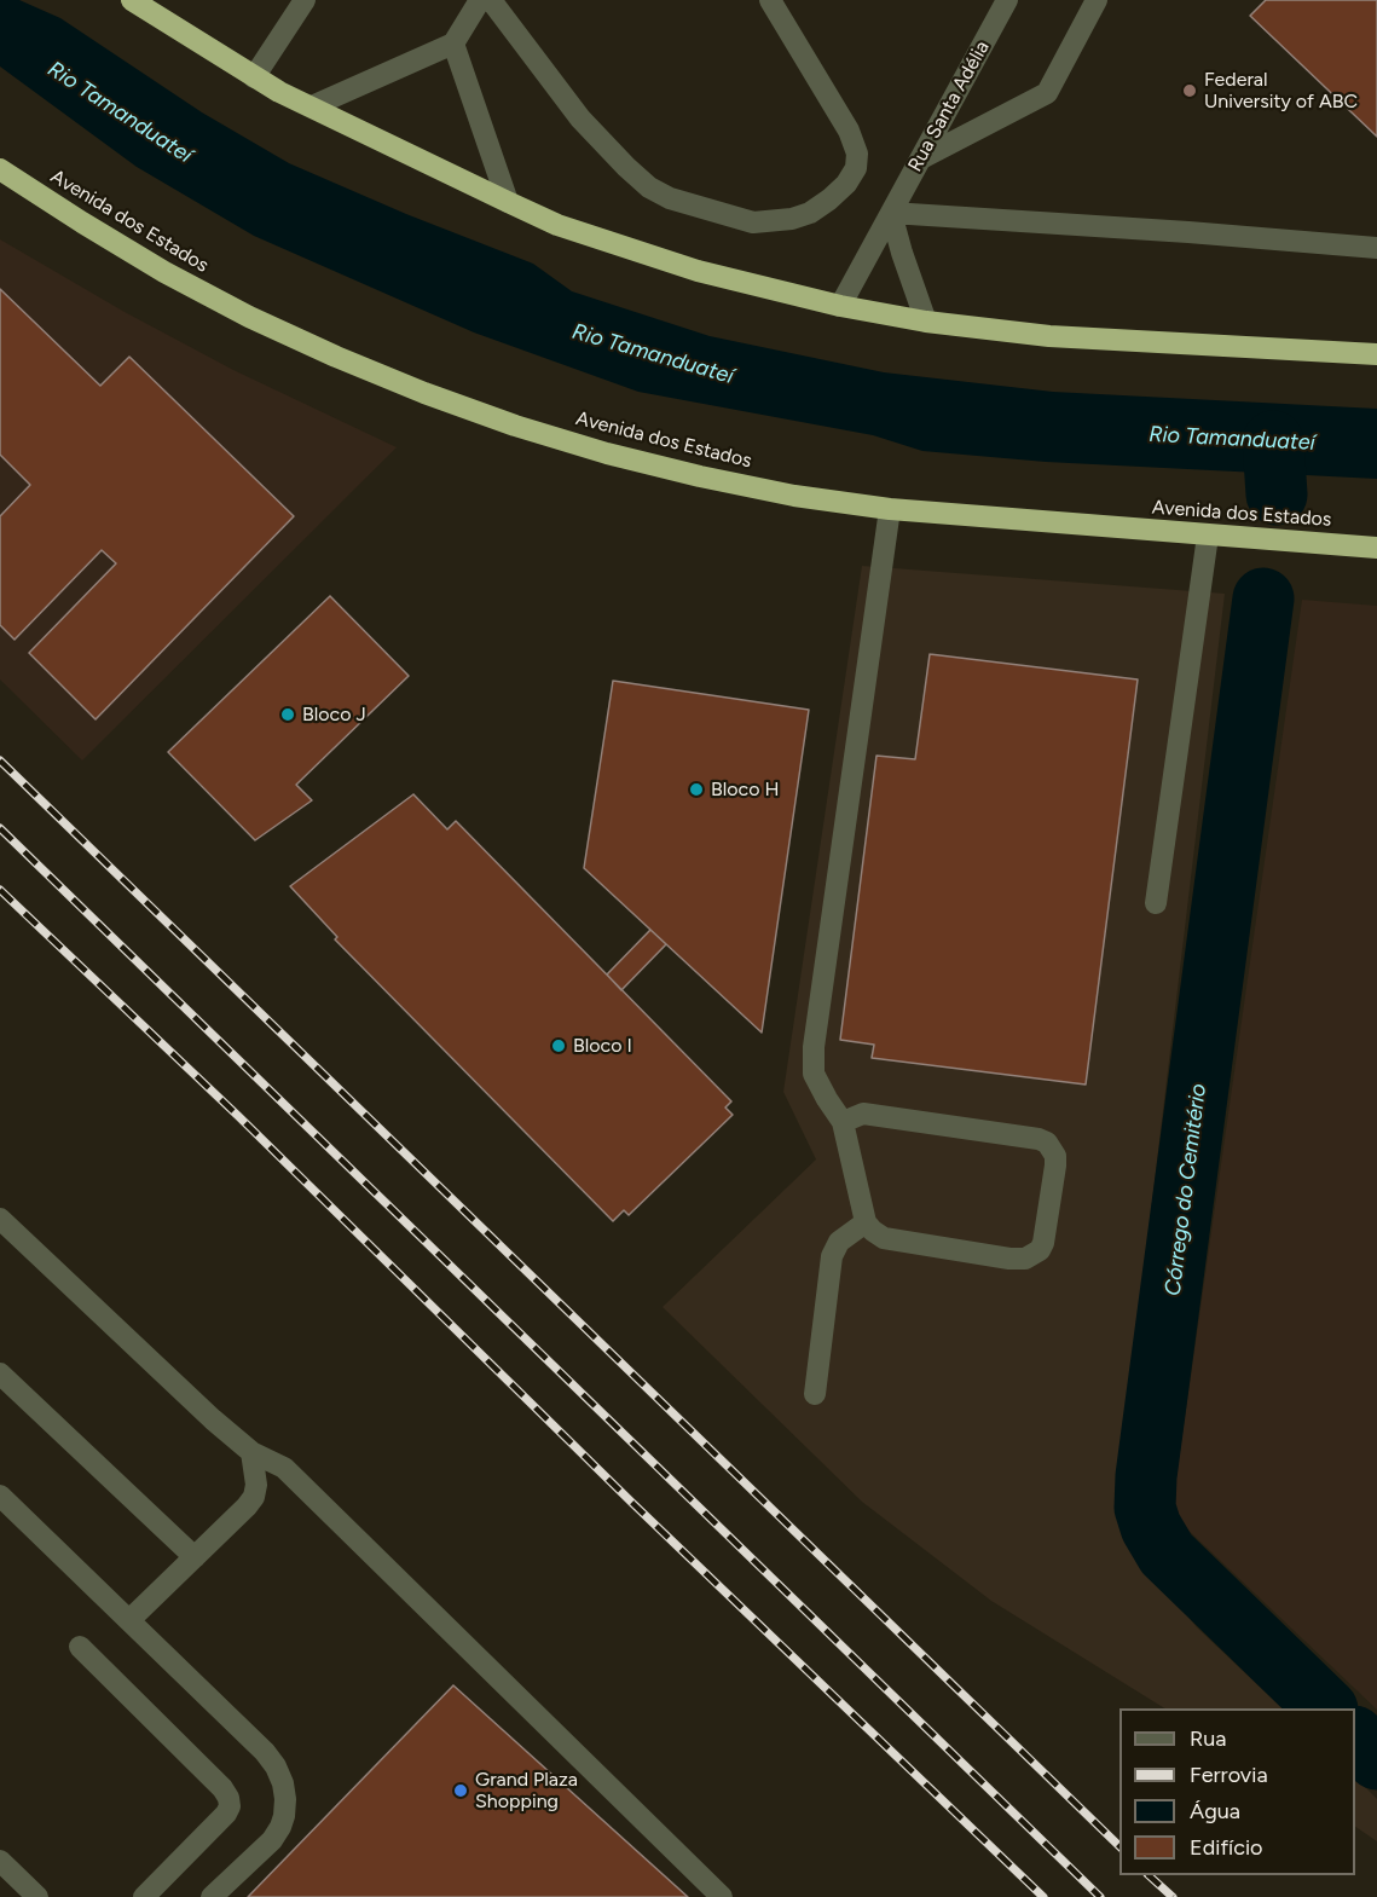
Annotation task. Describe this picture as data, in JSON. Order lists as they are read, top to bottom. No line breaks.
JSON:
{"streets":{"highway":["Avenida dos Estados"],"street":["Rua Santa Adélia"]},"water":["Rio Tamanduateí","Córrego do Cemitério"],"places":["Federal University of ABC","Bloco J","Bloco H","Bloco I","Grand Plaza Shopping"],"legend":["Rua","Ferrovia","Água","Edifício"]}
